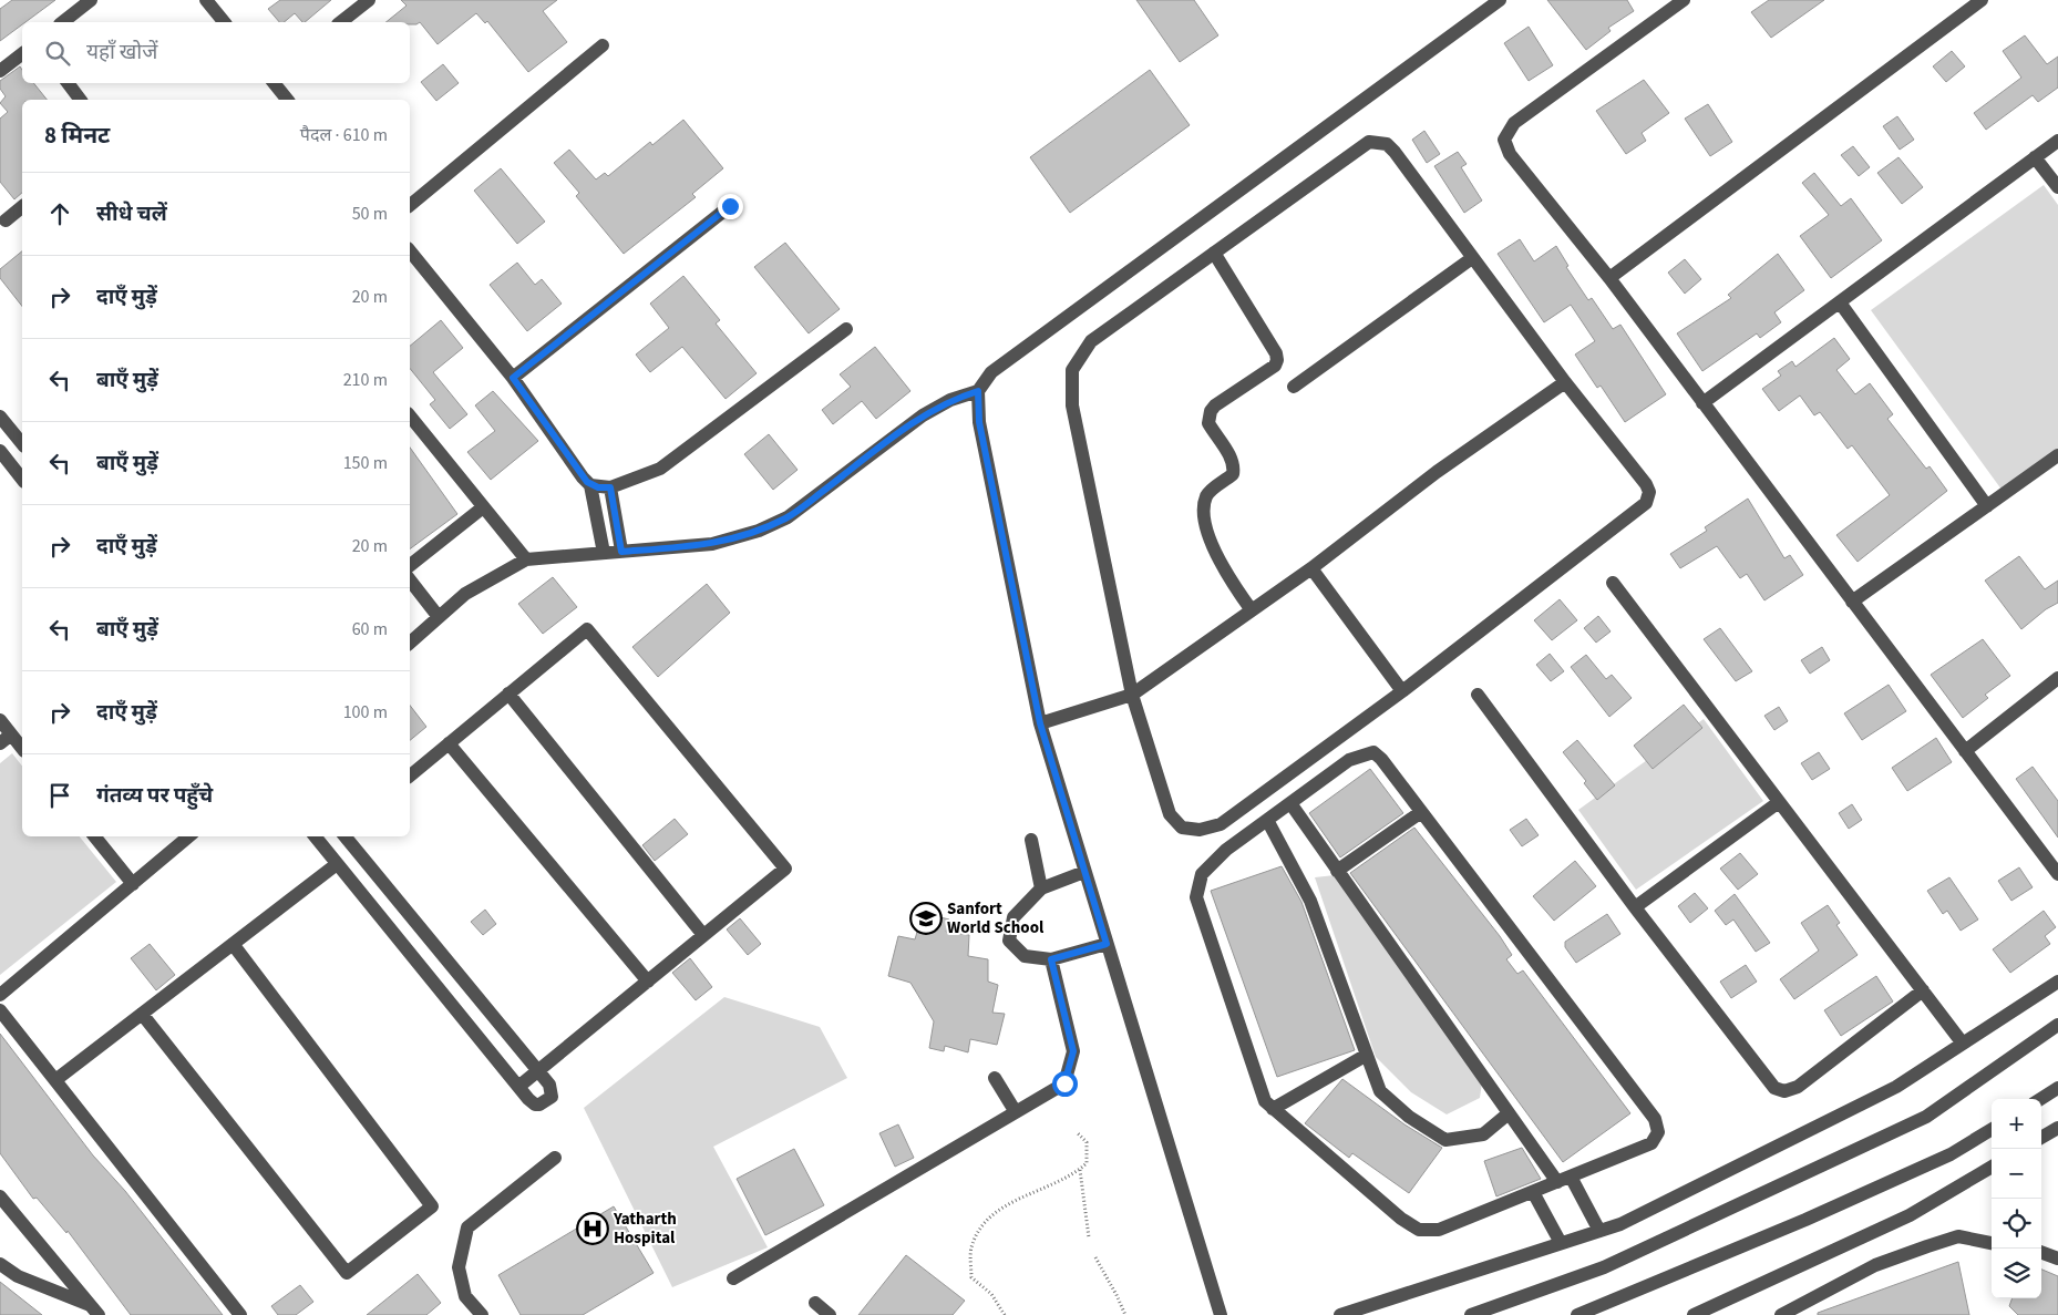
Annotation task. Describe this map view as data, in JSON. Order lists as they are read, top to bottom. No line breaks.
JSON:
{"places":{"school or university":["Sanfort World School"],"hospital":["Yatharth Hospital"]},"page":{"search":"यहाँ खोजें","heading":["8 मिनट","पैदल · 610 m"],"list":[["सीधे चलें","50 m"],["दाएँ मुड़ें","20 m"],["बाएँ मुड़ें","210 m"],["बाएँ मुड़ें","150 m"],["दाएँ मुड़ें","20 m"],["बाएँ मुड़ें","60 m"],["दाएँ मुड़ें","100 m"],"गंतव्य पर पहुँचे"],"map_buttons":["+","−"]}}
